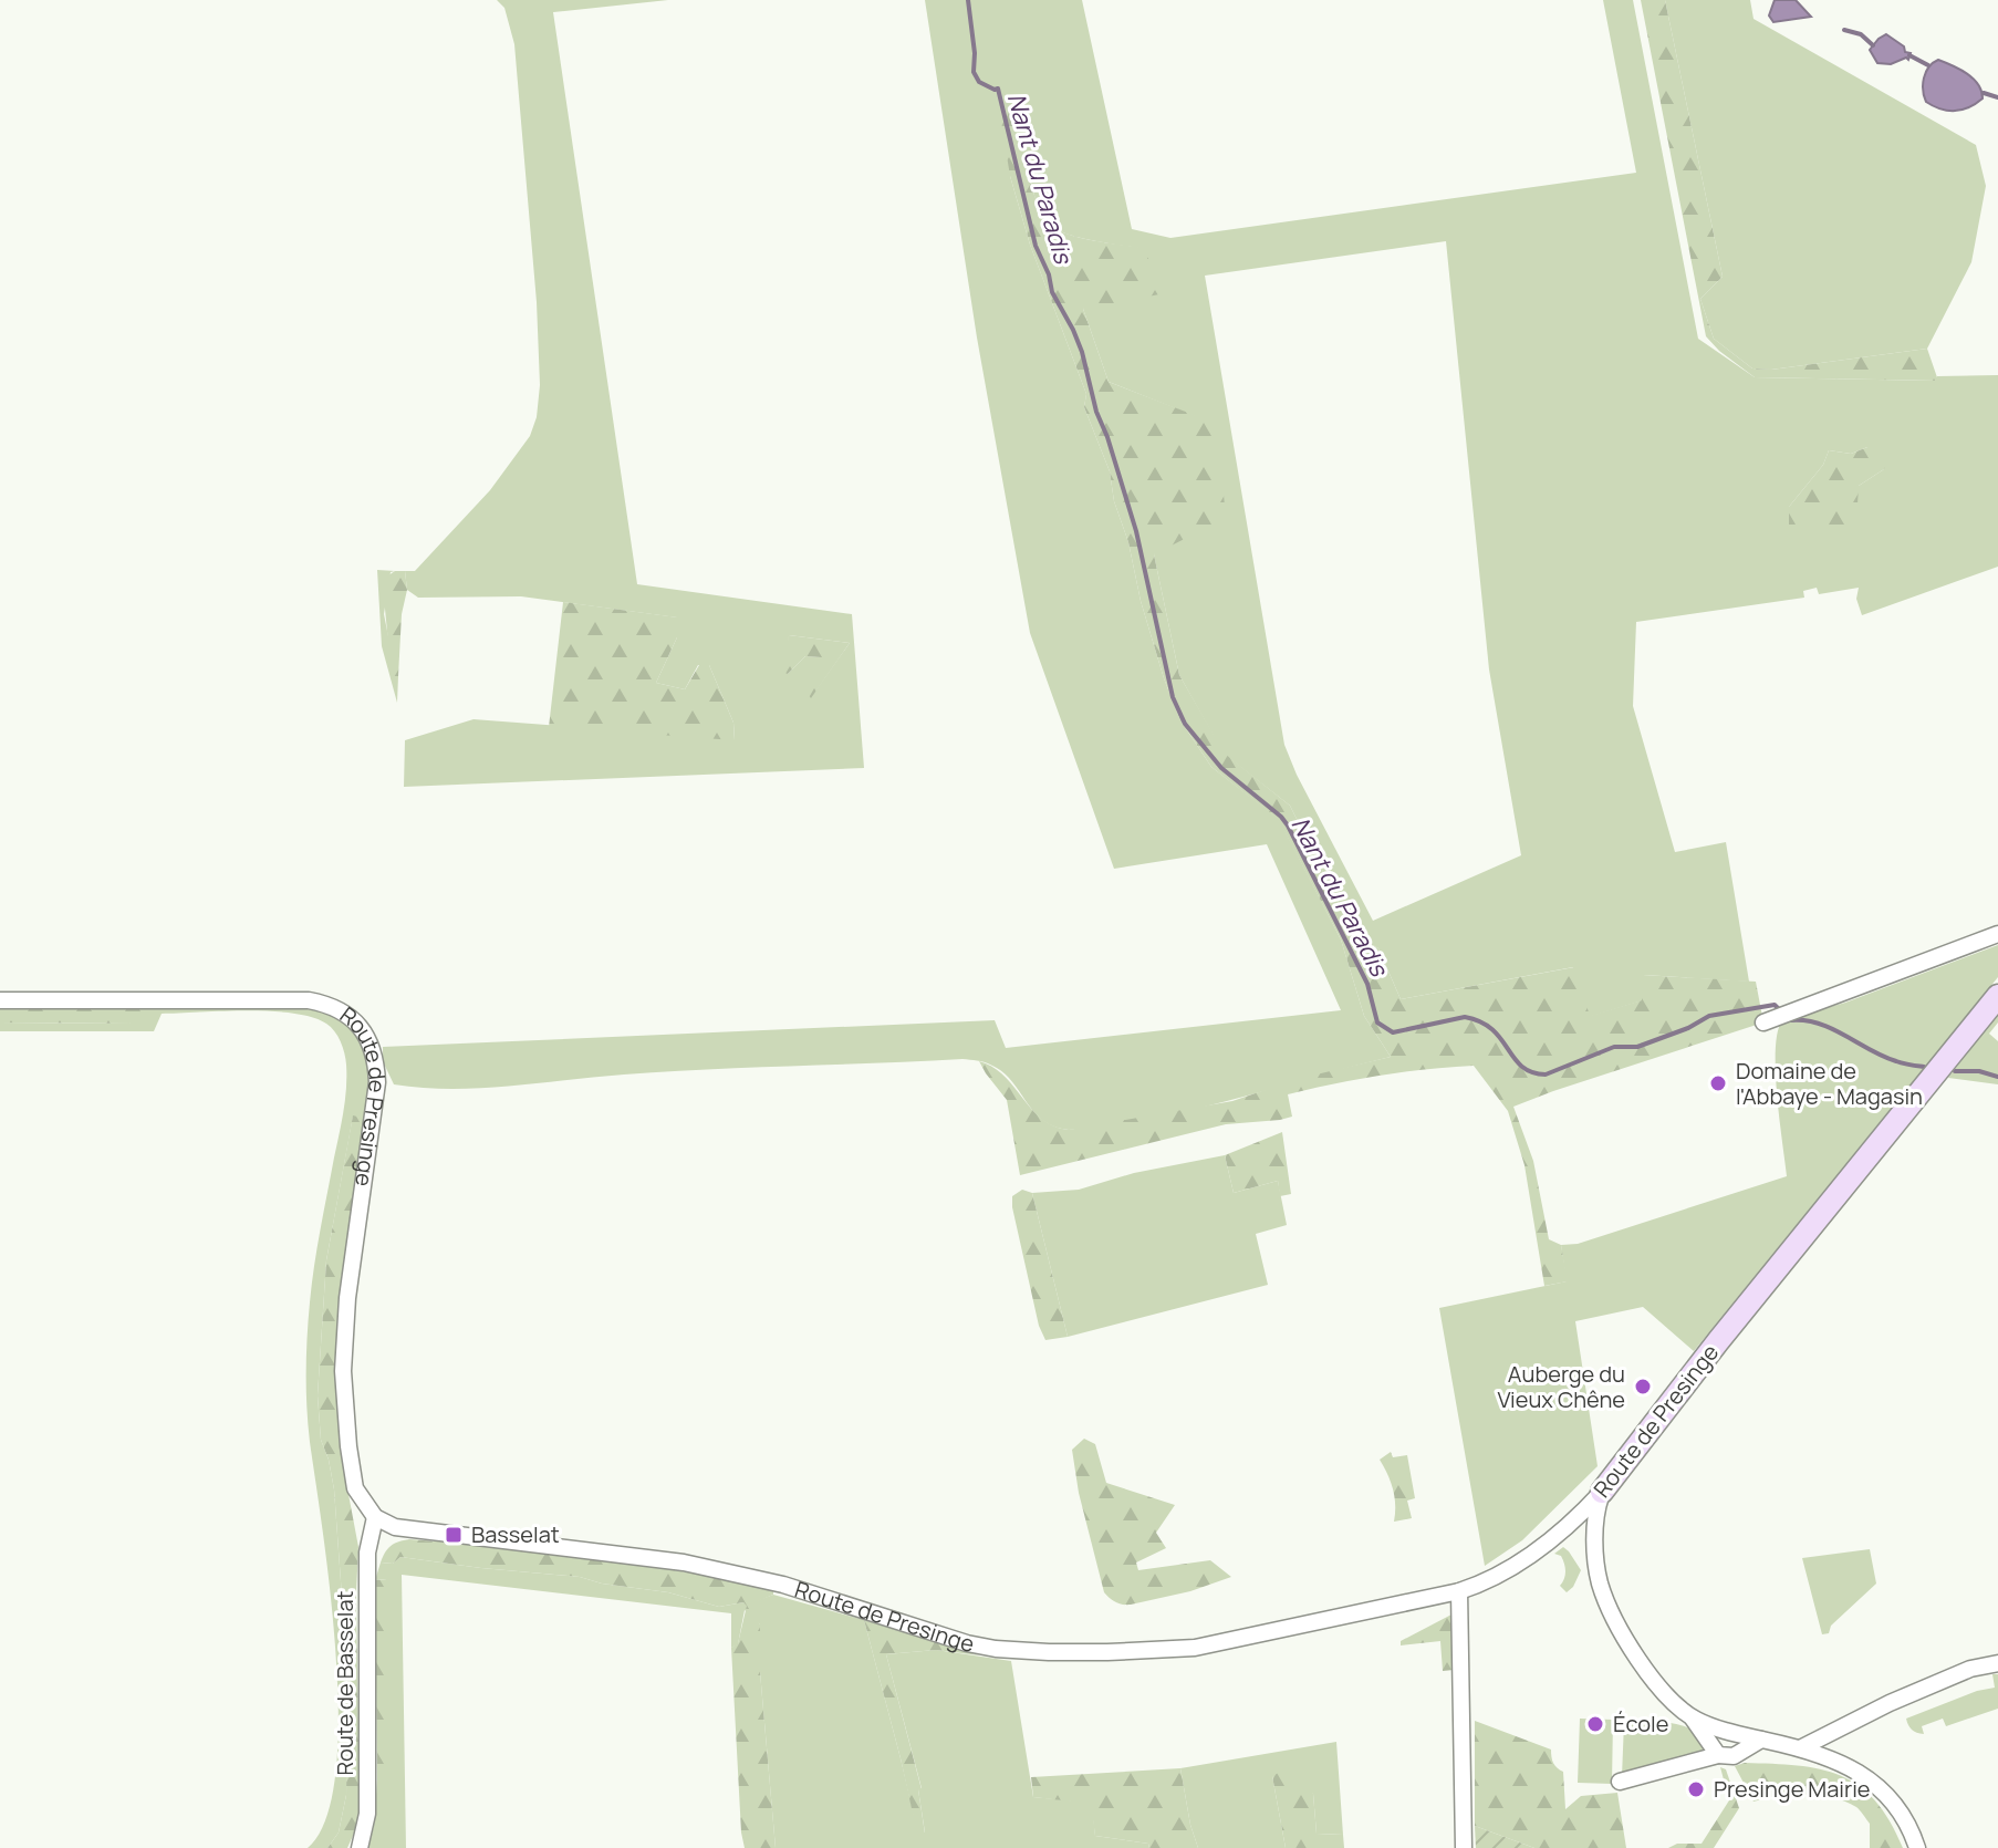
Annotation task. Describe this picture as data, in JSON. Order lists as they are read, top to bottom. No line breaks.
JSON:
{"streets":{"street":["Route de Presinge","Route de Basselat"]},"crossings":[["Route de Presinge","Route de Basselat"]],"water":["Nant du Paradis"],"places":{"other":["Domaine de l'Abbaye - Magasin","Auberge du Vieux Chêne","École","Presinge Mairie"],"transit":["Basselat"]}}
